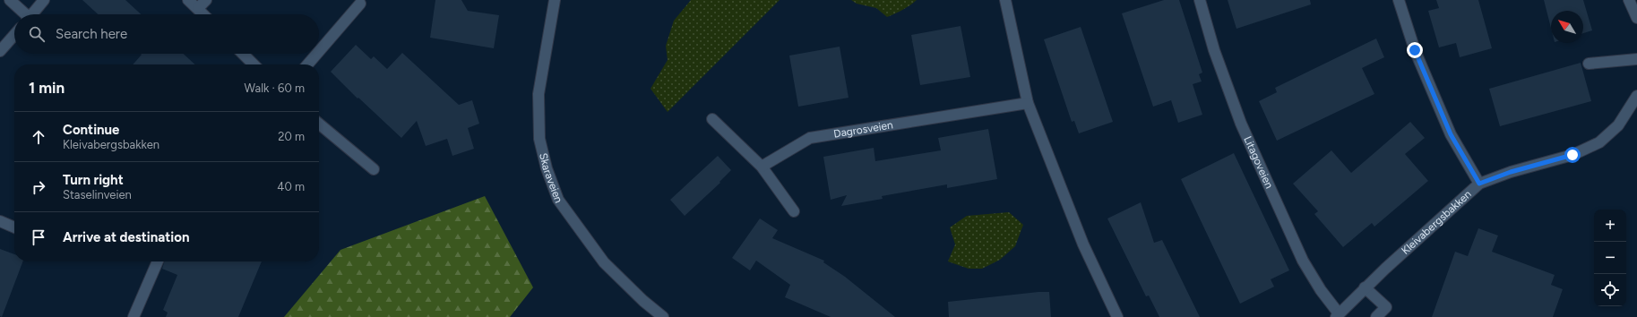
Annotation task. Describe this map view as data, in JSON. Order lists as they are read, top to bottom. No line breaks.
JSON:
{"streets":{"street":["Dagrosveien","Litagoveien","Skaraveien","Kleivabergsbakken"]},"crossings":[["Litagoveien","Kleivabergsbakken"]],"north":"top left","page":{"search":"Search here","heading":["1 min","Walk · 60 m"],"list":[["Continue","Kleivabergsbakken","20 m"],["Turn right","Staselinveien","40 m"],"Arrive at destination"],"map_buttons":["+","−"]}}
